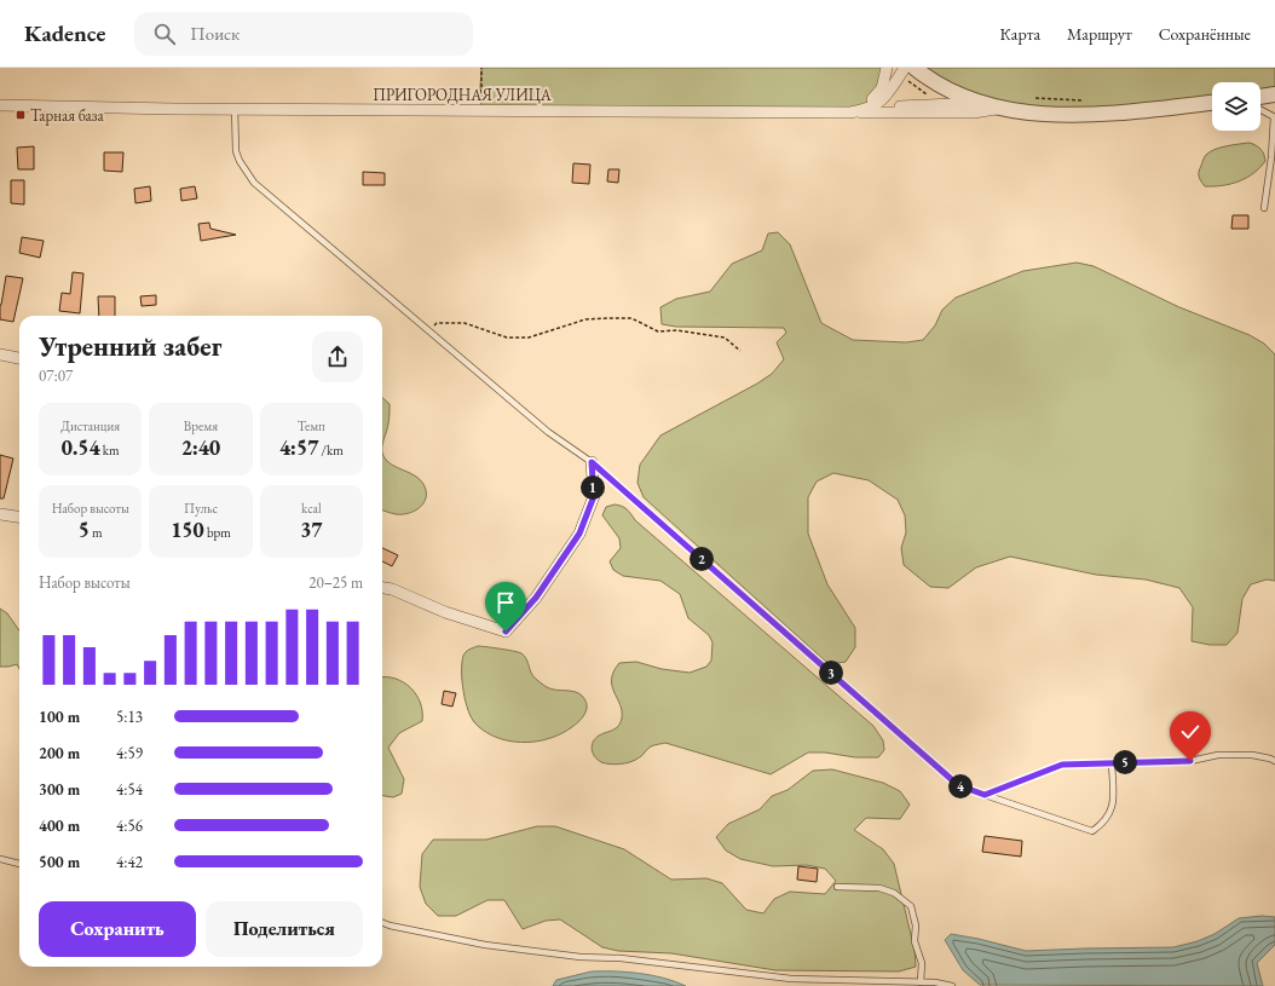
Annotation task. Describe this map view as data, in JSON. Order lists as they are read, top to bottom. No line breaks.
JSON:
{"streets":{"street":["ПРИГОРОДНАЯ УЛИЦА"]},"places":{"transit":["Тарная база"]},"page":{"header":"Kadence","search":"Поиск","nav":["Карта","Маршрут","Сохранённые"],"heading":["Утренний забег","07:07"],"stats":[["Дистанция","0.54 km"],["Время","2:40"],["Темп","4:57 /km"],["Набор высоты","5 m"],["Пульс","150 bpm"],["kcal","37"]],"pins":["1","2","3","5","4"],"chart":["Набор высоты","20–25 m"],"list":[{"name":"100 m","note":"5:13"},{"name":"200 m","note":"4:59"},{"name":"300 m","note":"4:54"},{"name":"400 m","note":"4:56"},{"name":"500 m","note":"4:42"}],"buttons":["Сохранить","Поделиться"]}}
